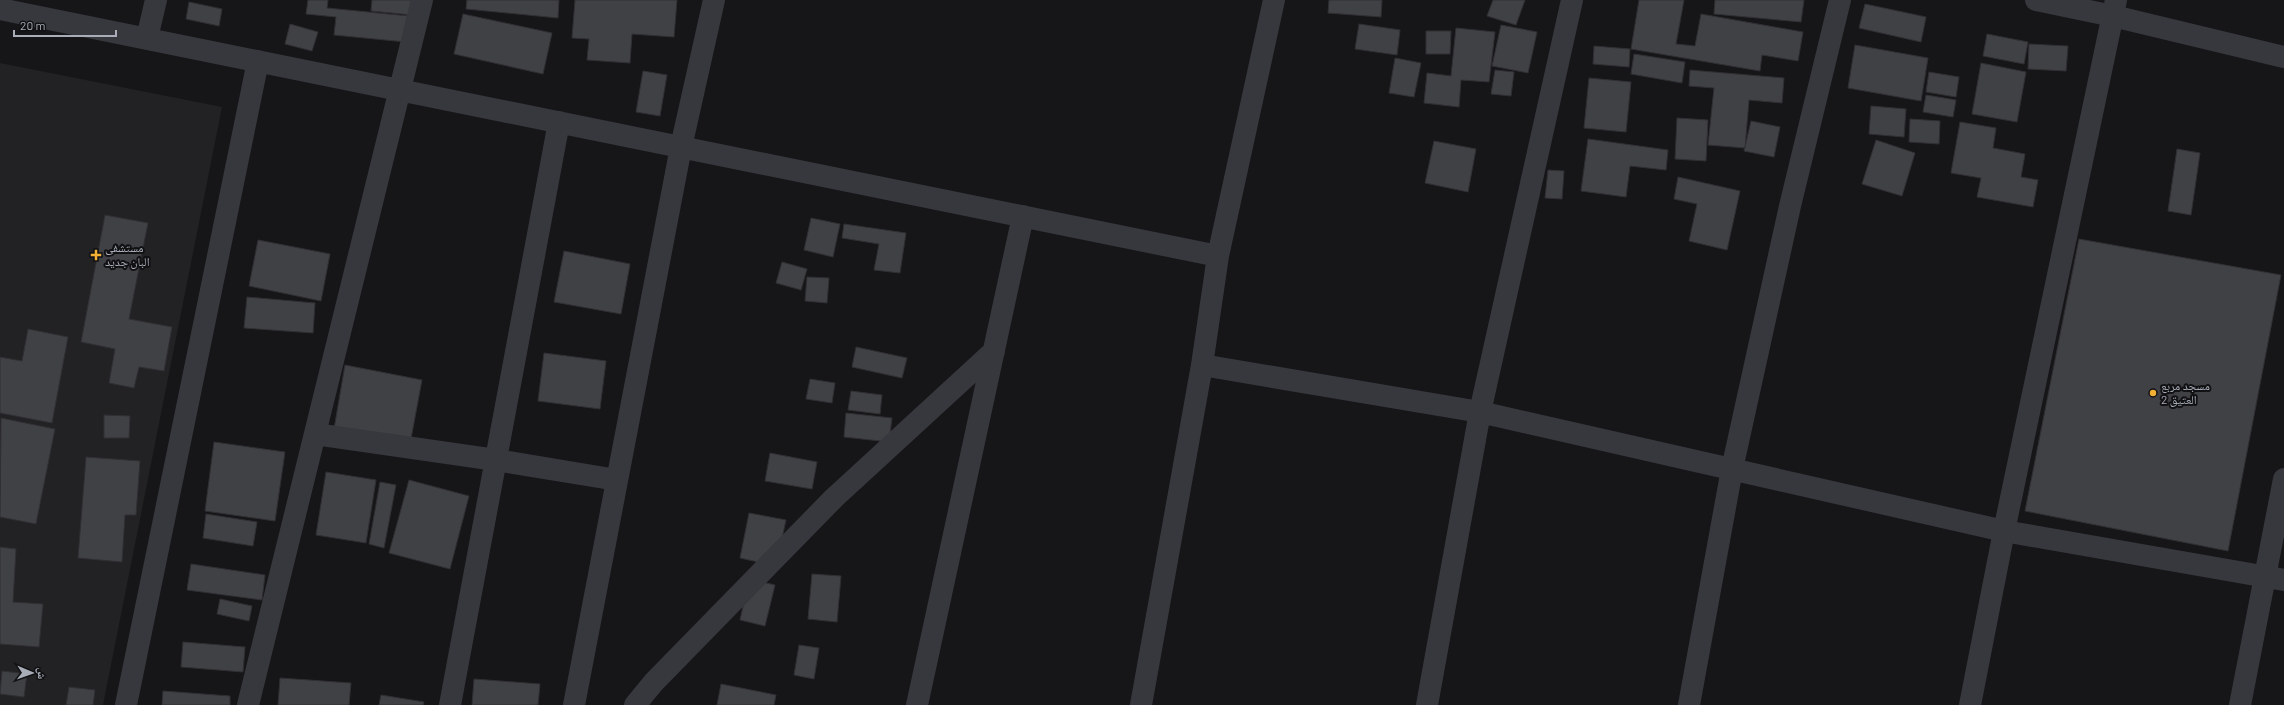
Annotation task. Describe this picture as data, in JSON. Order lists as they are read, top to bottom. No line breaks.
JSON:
{"places":{"health":["مستشفى البان جديد"],"other":["مسجد مربع 2 العتيق"]},"scale_bar":"20 m","north":"right"}
